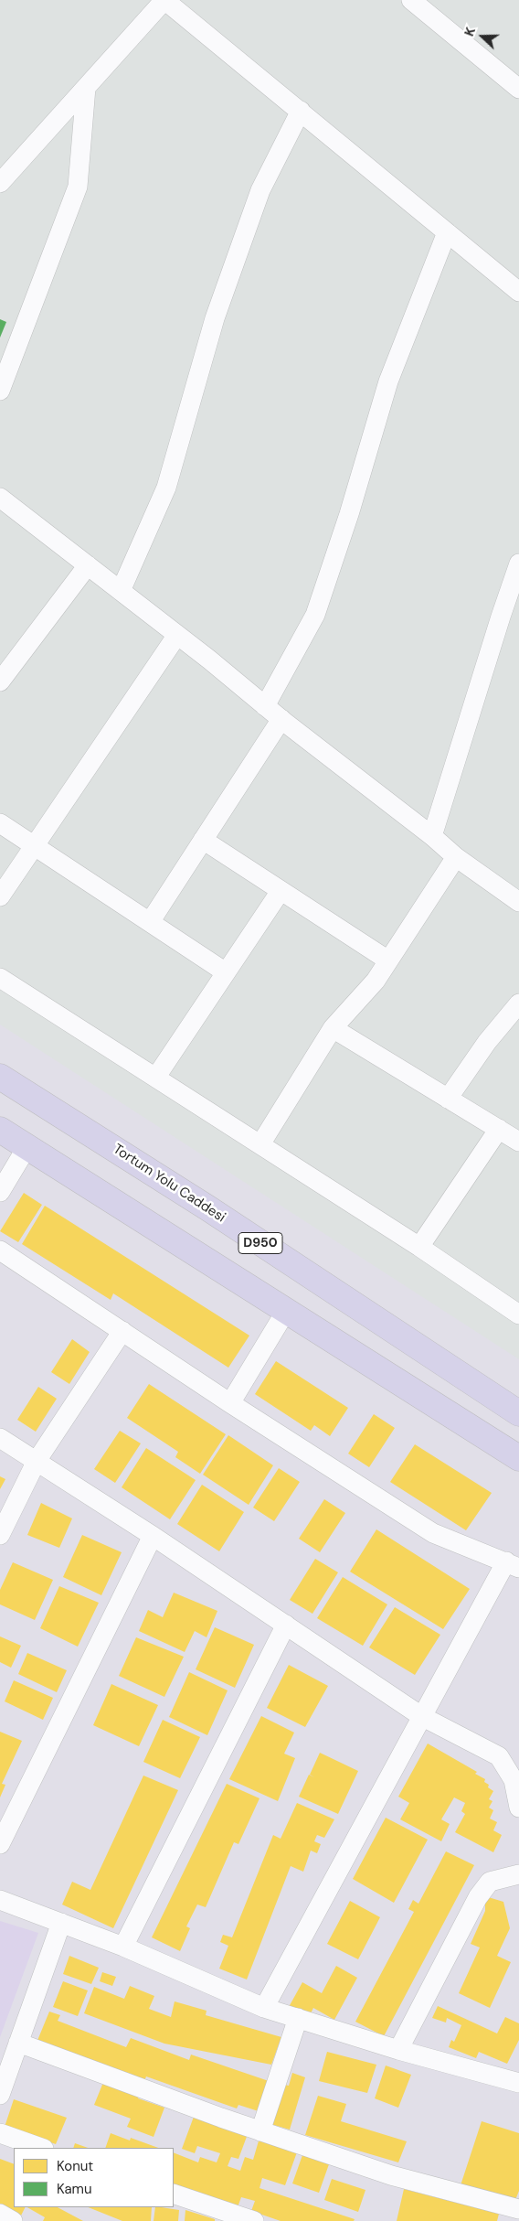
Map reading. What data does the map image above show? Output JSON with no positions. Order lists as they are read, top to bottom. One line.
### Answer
{"streets":{"highway":["Tortum Yolu Caddesi","D950"]},"legend":["Konut","Kamu"],"north":"left"}
